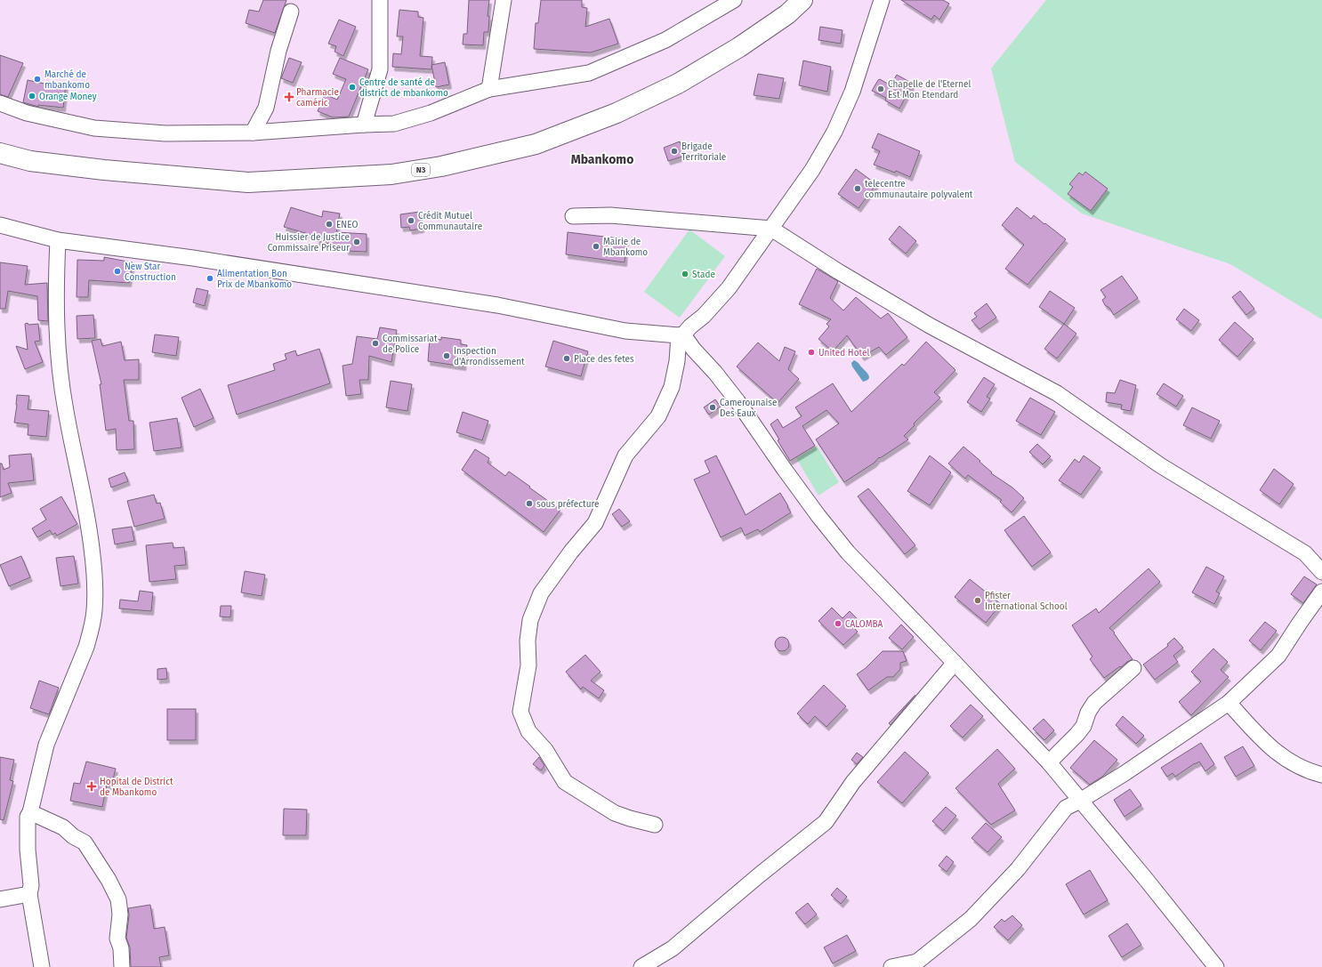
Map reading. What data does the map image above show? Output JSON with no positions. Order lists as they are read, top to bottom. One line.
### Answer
{"streets":{"highway":["N3"]},"districts":["Mbankomo"],"places":{"other":["Marché de mbankomo","Centre de santé de district de mbankomo","Chapelle de l'Eternel Est Mon Etendard","Orange Money","Brigade Territoriale","telecentre communautaire polyvalent","Crédit Mutuel Communautaire","ENEO","Huissier de Justice Commissaire Priseur","Mairie de Mbankomo","New Star Construction","Stade","Alimentation Bon Prix de Mbankomo","Commissariat de Police","United Hotel","Inspection d'Arrondissement","Place des fetes","Camerounaise Des Eaux","sous préfecture","Pfister International School","CALOMBA"],"health":["Pharmacie caméric","Hopital de District de Mbankomo"]}}
